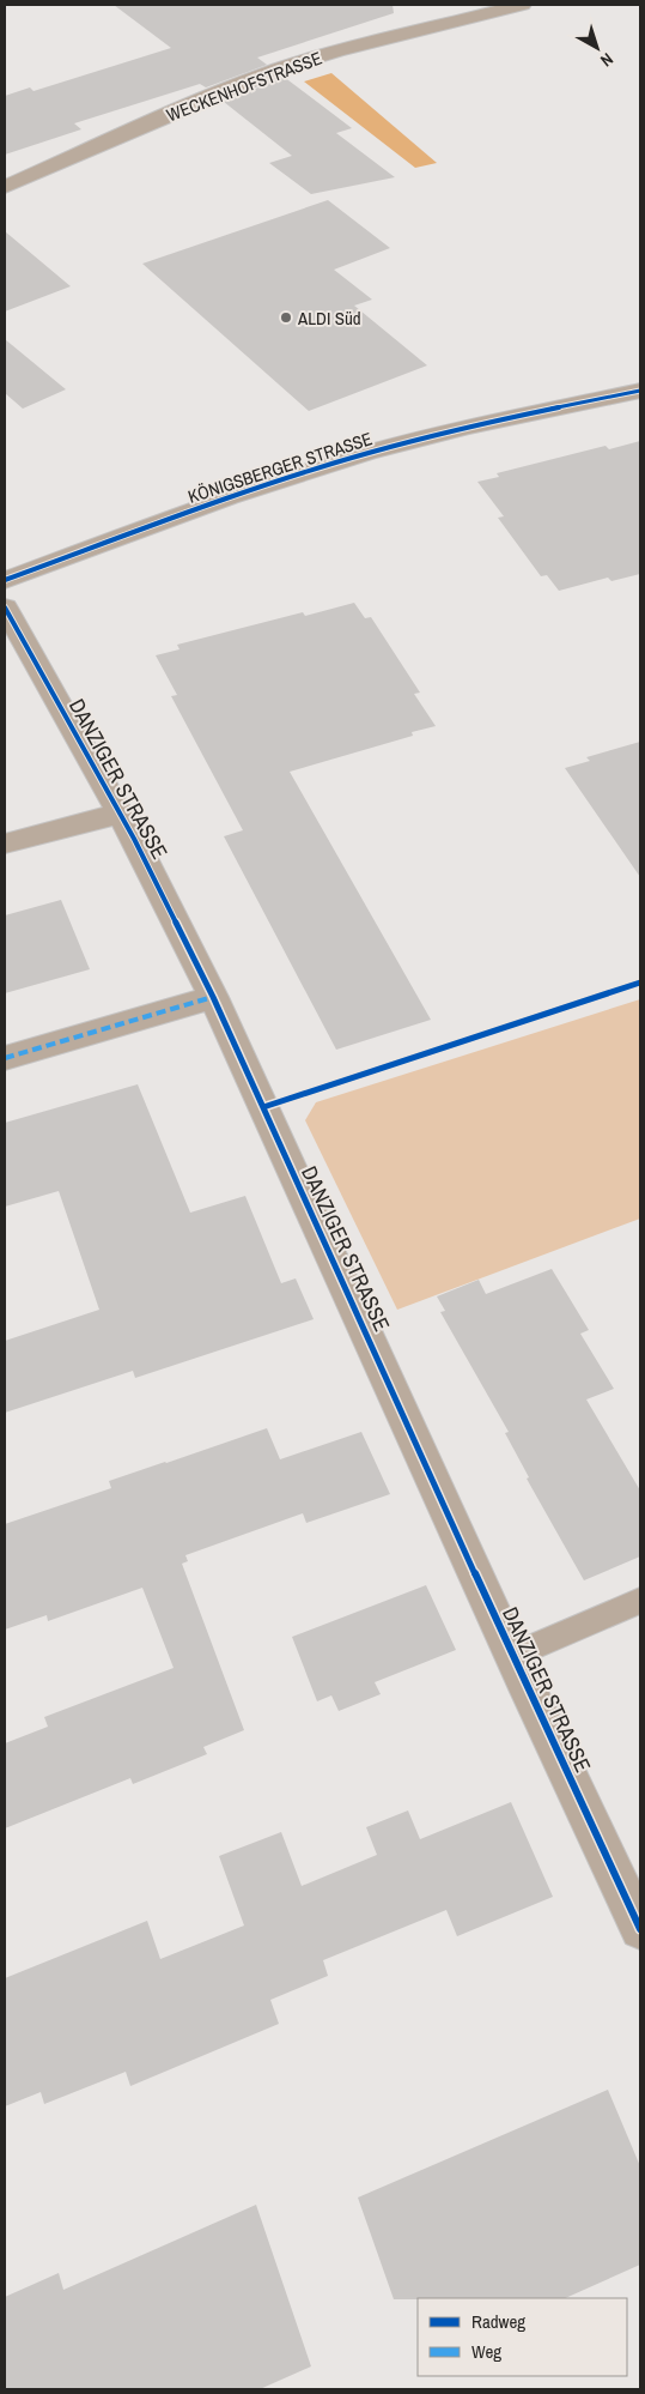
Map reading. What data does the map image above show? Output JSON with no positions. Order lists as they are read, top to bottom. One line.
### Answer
{"streets":{"street":["WECKENHOFSTRASSE","KÖNIGSBERGER STRASSE","DANZIGER STRASSE"]},"places":["ALDI Süd"],"legend":["Radweg","Weg"],"north":"bottom right"}
